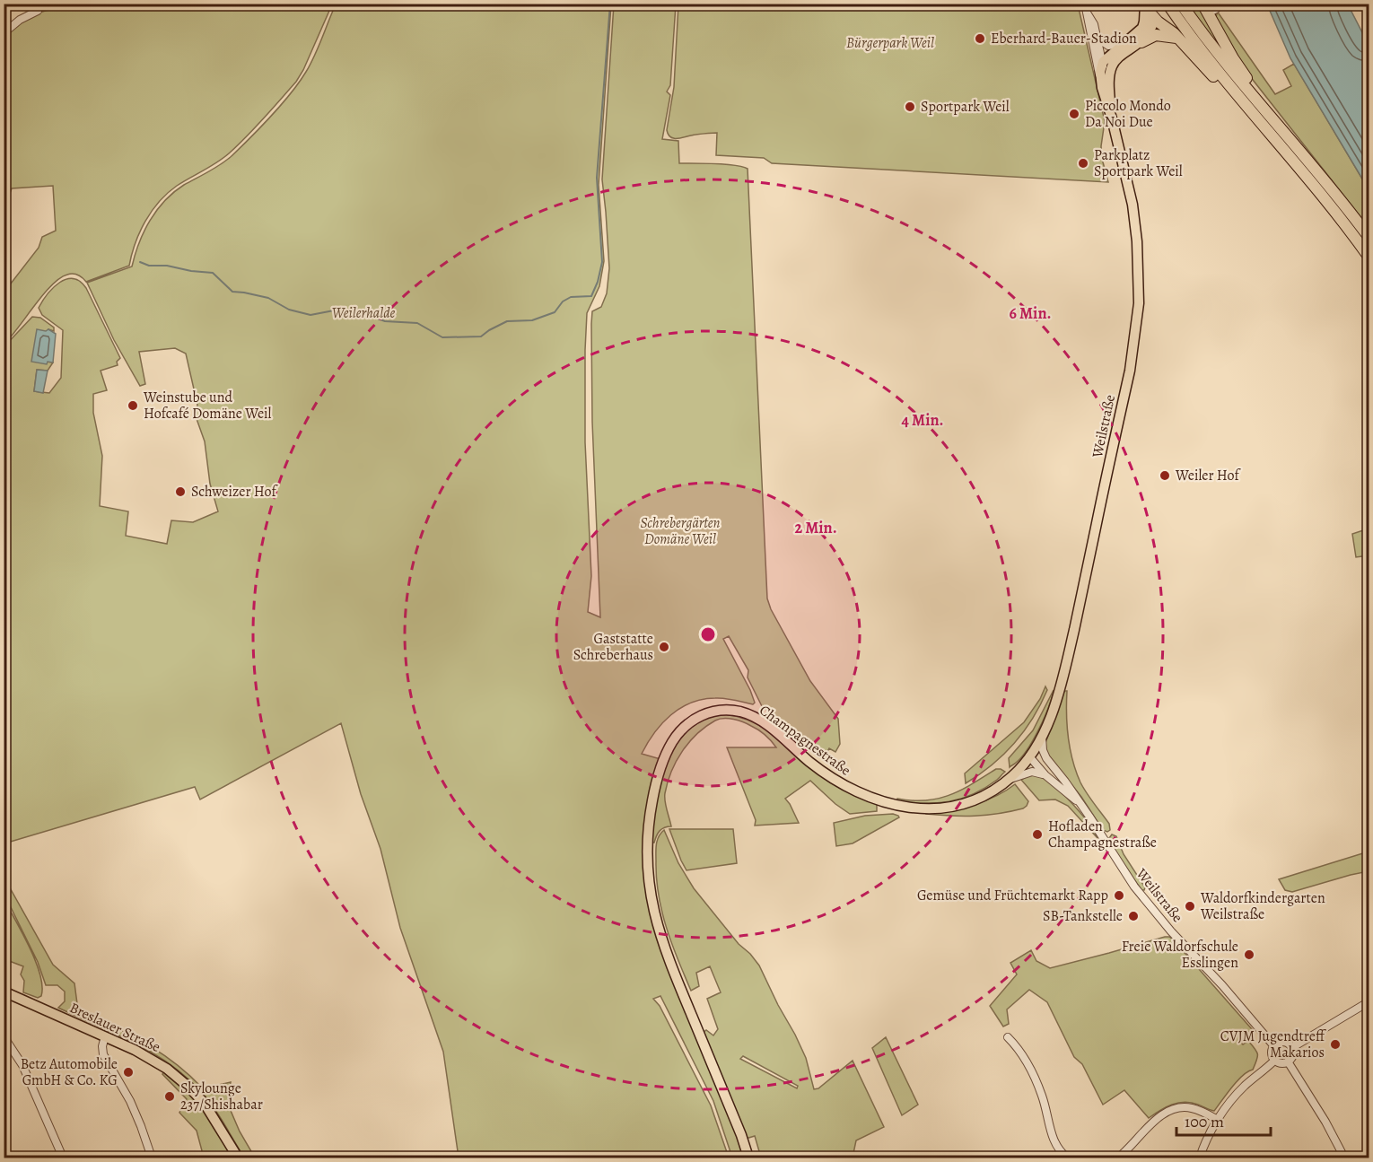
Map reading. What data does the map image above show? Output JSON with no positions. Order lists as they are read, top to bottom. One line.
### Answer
{"streets":{"main road":["Weilstraße","Champagnestraße","Breslauer Straße"]},"crossings":[["Weilstraße","Champagnestraße"]],"parks":["Bürgerpark Weil","Weilerhalde","Schrebergärten Domäne Weil"],"places":["Eberhard-Bauer-Stadion","Sportpark Weil","Piccolo Mondo Da Noi Due","Parkplatz Sportpark Weil","Weinstube und Hofcafé Domäne Weil","Weiler Hof","Schweizer Hof","Gaststatte Schreberhaus","Hofladen Champagnestraße","Gemüse und Früchtemarkt Rapp","Waldorfkindergarten Weilstraße","SB-Tankstelle","Freie Waldorfschule Esslingen","CVJM Jugendtreff Makarios","Betz Automobile GmbH & Co. KG","Skylounge 237/Shishabar"],"scale_bar":"100 m","rings":["6 Min.","4 Min.","2 Min."]}
